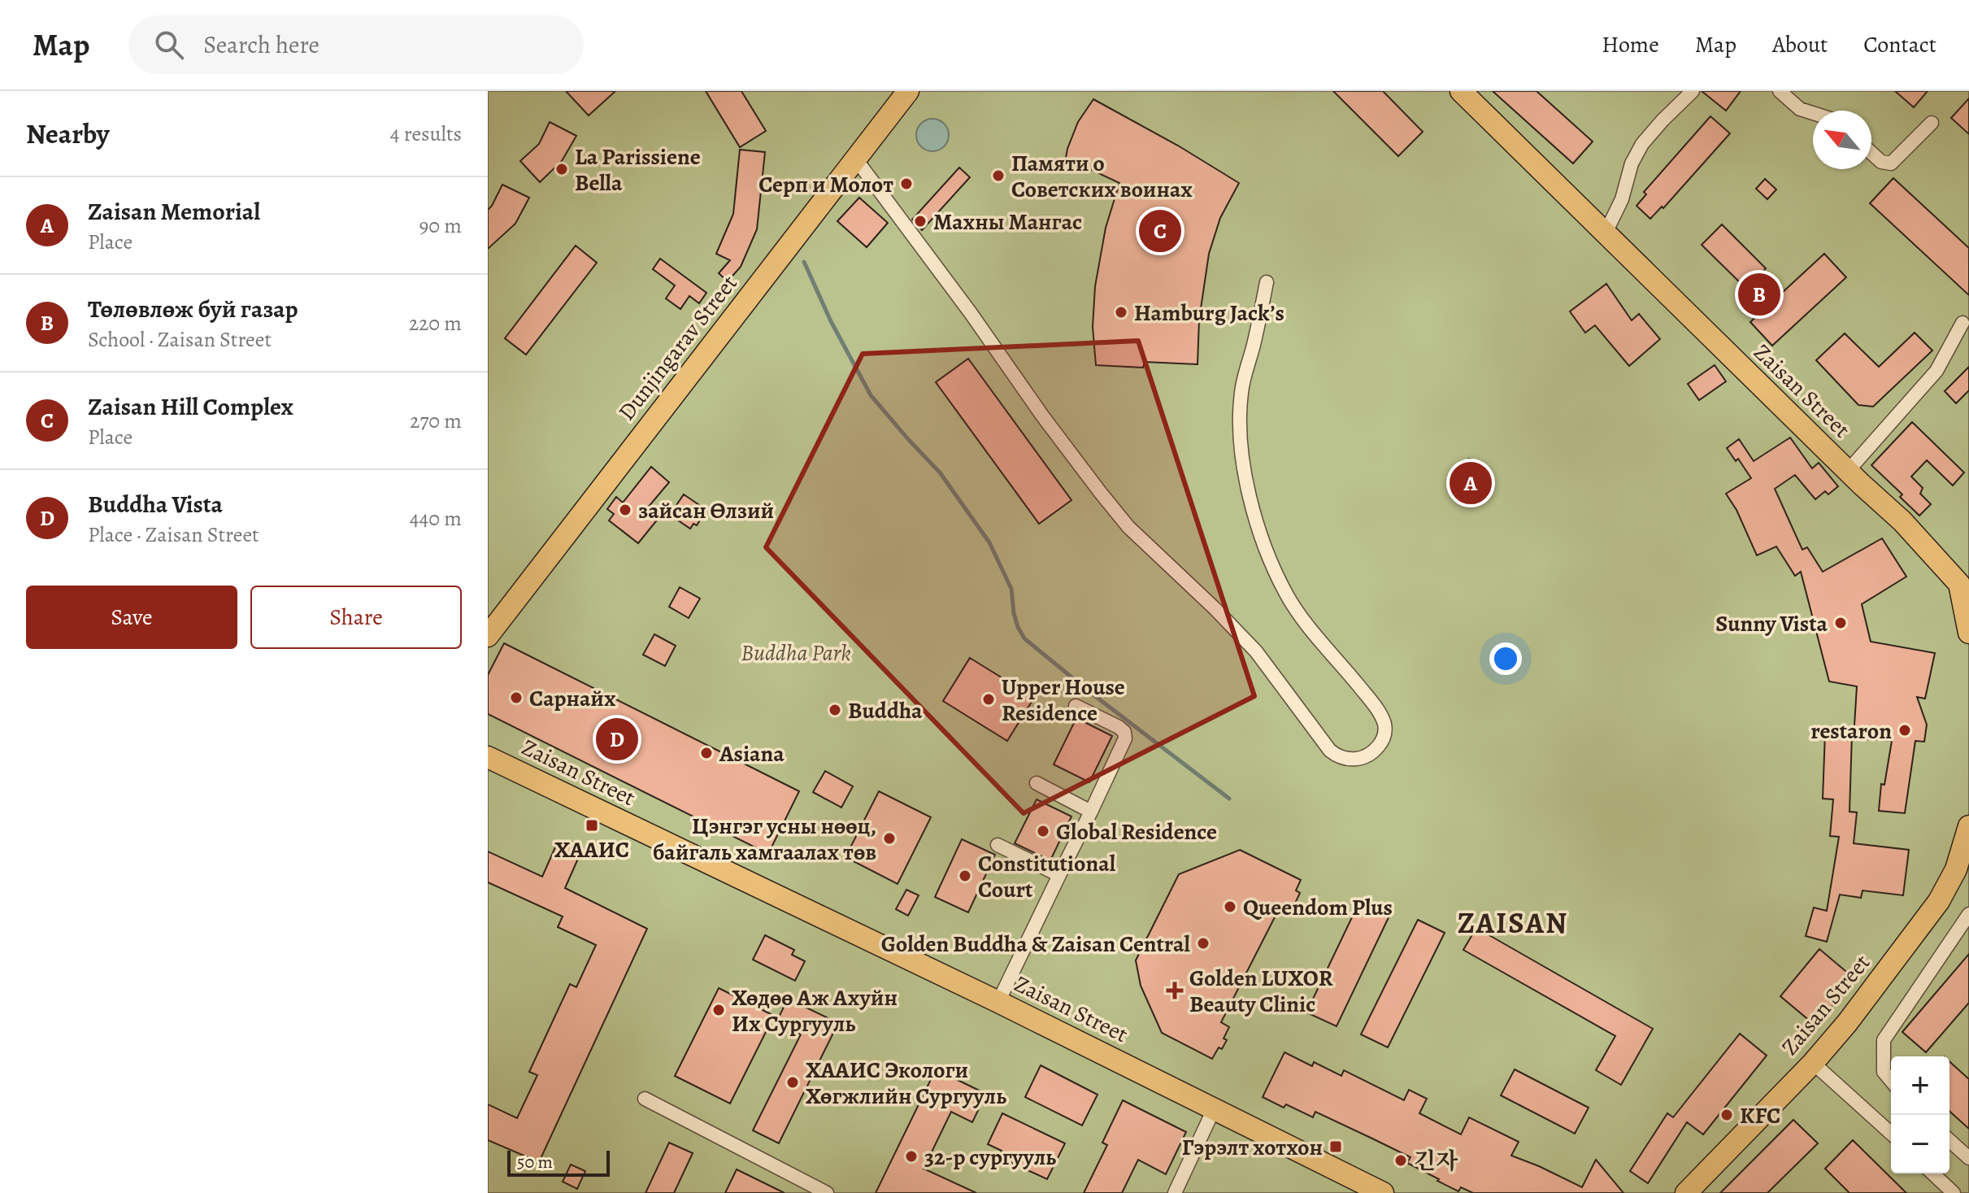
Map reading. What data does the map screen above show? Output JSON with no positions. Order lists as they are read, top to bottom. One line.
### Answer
{"streets":{"main road":["Dunjingarav Street","Zaisan Street"]},"districts":["ZAISAN"],"parks":["Buddha Park"],"places":{"other":["La Parissiene Bella","Памяти о Советских воинах","Серп и Молот","Махны Мангас","Hamburg Jack’s","зайсан Өлзий","Sunny Vista","Сарнайх","Upper House Residence","Buddha","restaron","Asiana","Global Residence","Цэнгэг усны нөөц, байгаль хамгаалах төв","Constitutional Court","Queendom Plus","Golden Buddha & Zaisan Central","Хөдөө Аж Ахуйн Их Сургууль","ХААИС Экологи Хөгжлийн Сургууль","KFC","32-р сургууль","긴자"],"transit":["ХААИС","Гэрэлт хотхон"],"health":["Golden LUXOR Beauty Clinic"]},"scale_bar":"50 m","north":"top left","page":{"header":"Map","search":"Search here","nav":["Home","Map","About","Contact"],"heading":["Nearby","4 results"],"list":[{"mark":"A","name":"Zaisan Memorial","note":"Place","value":"90 m"},{"mark":"B","name":"Төлөвлөж буй газар","note":"School · Zaisan Street","value":"220 m"},{"mark":"C","name":"Zaisan Hill Complex","note":"Place","value":"270 m"},{"mark":"D","name":"Buddha Vista","note":"Place · Zaisan Street","value":"440 m"}],"pins":["C","B","A","D"],"buttons":["Save","Share"],"map_buttons":["+","−"],"scale":"50 m"}}
